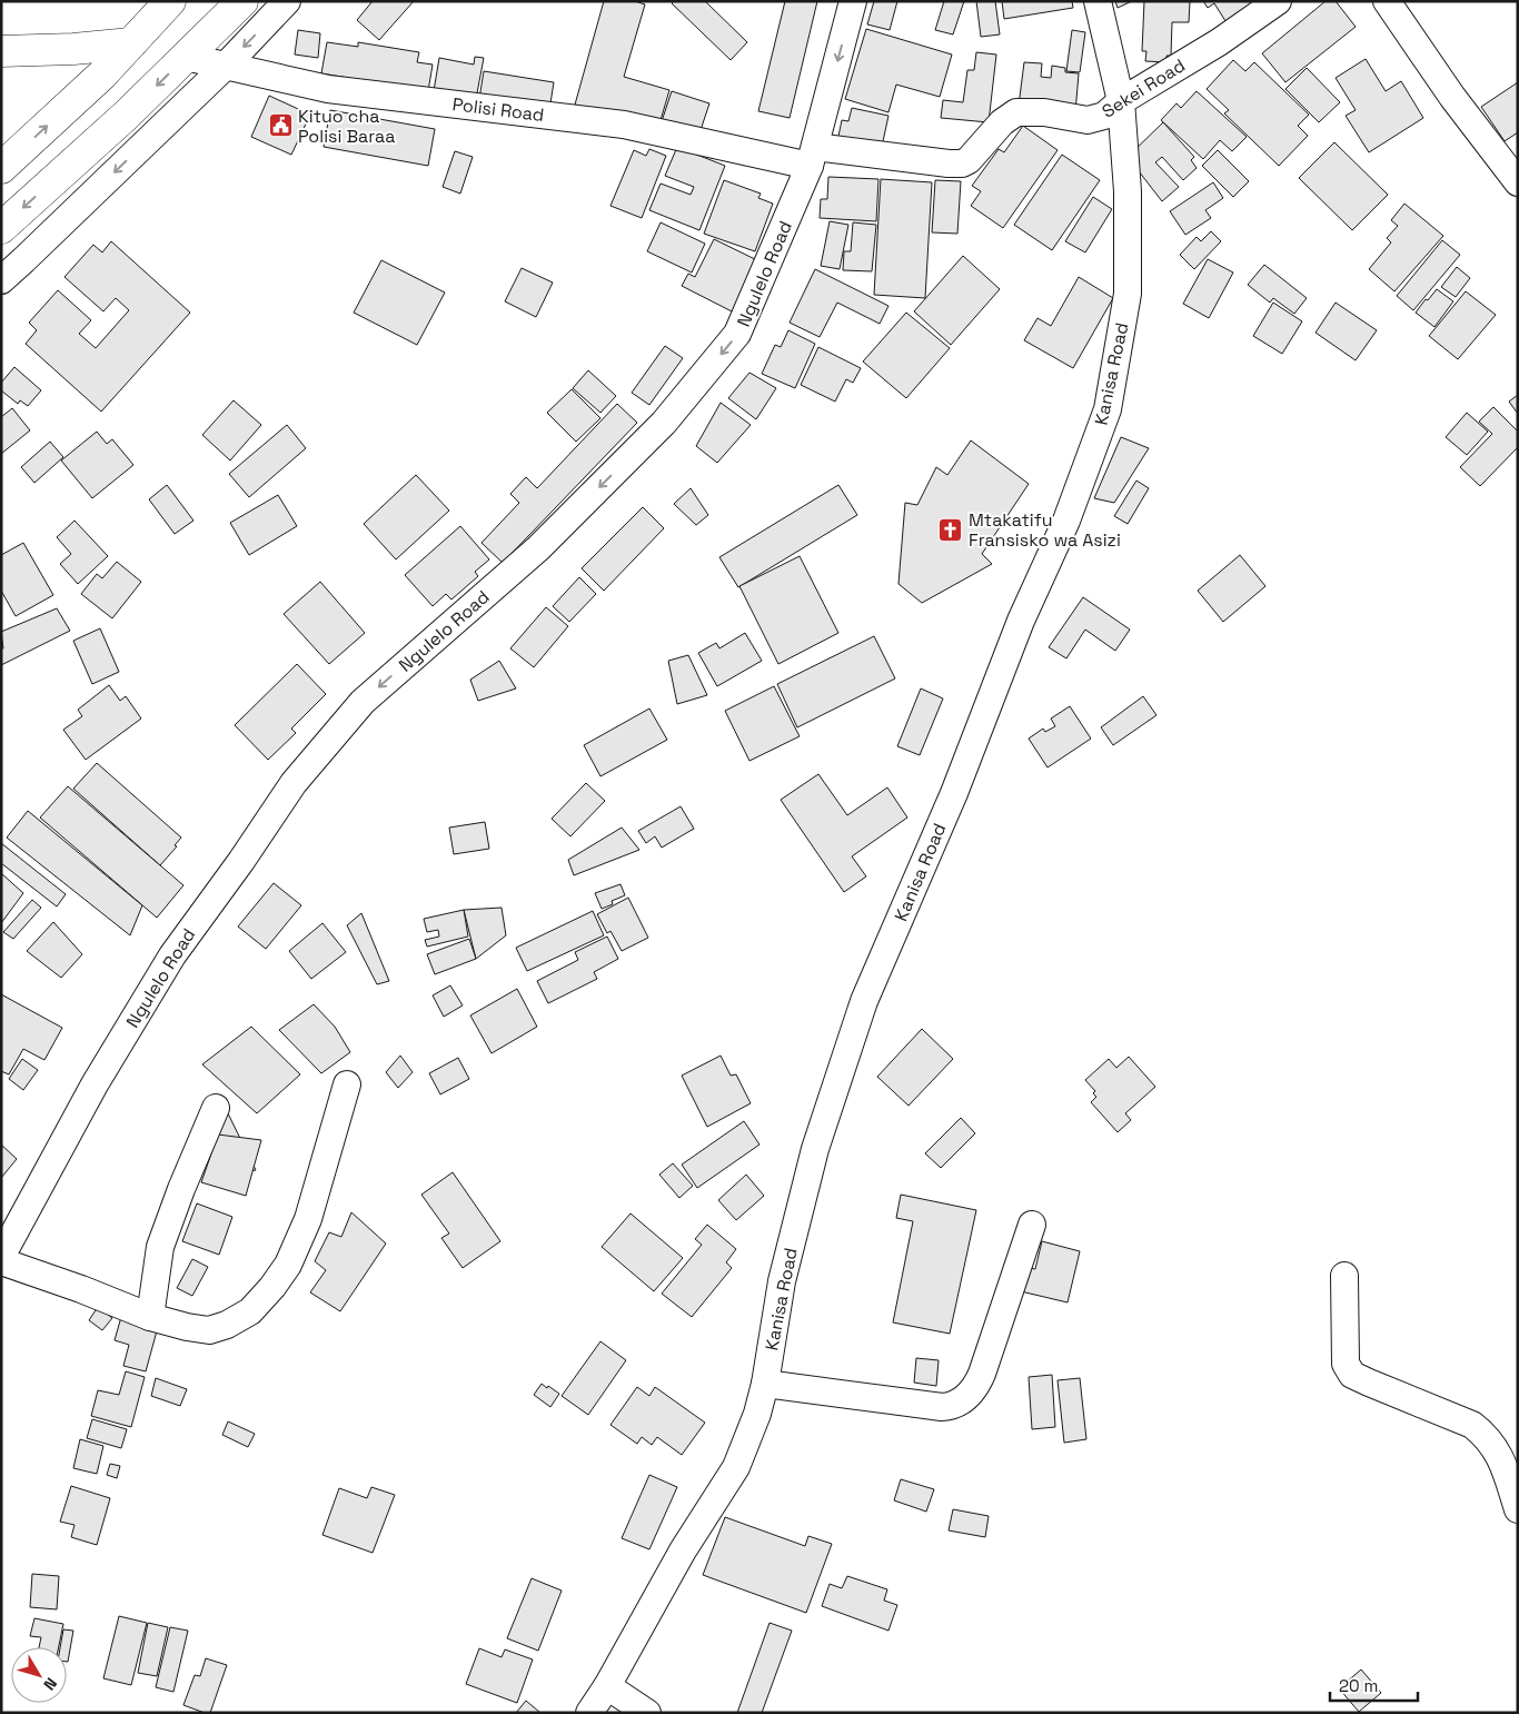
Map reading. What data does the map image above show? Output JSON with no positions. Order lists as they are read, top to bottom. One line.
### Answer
{"streets":{"street":["Sekei Road","Polisi Road","Ngulelo Road","Kanisa Road"]},"crossings":[["Sekei Road","Polisi Road"],["Sekei Road","Ngulelo Road"],["Sekei Road","Kanisa Road"],["Polisi Road","Ngulelo Road"]],"one_way":["Ngulelo Road"],"places":{"public building":["Kituo cha Polisi Baraa"],"church":["Mtakatifu Fransisko wa Asizi"]},"scale_bar":"20 m","north":"bottom right"}
